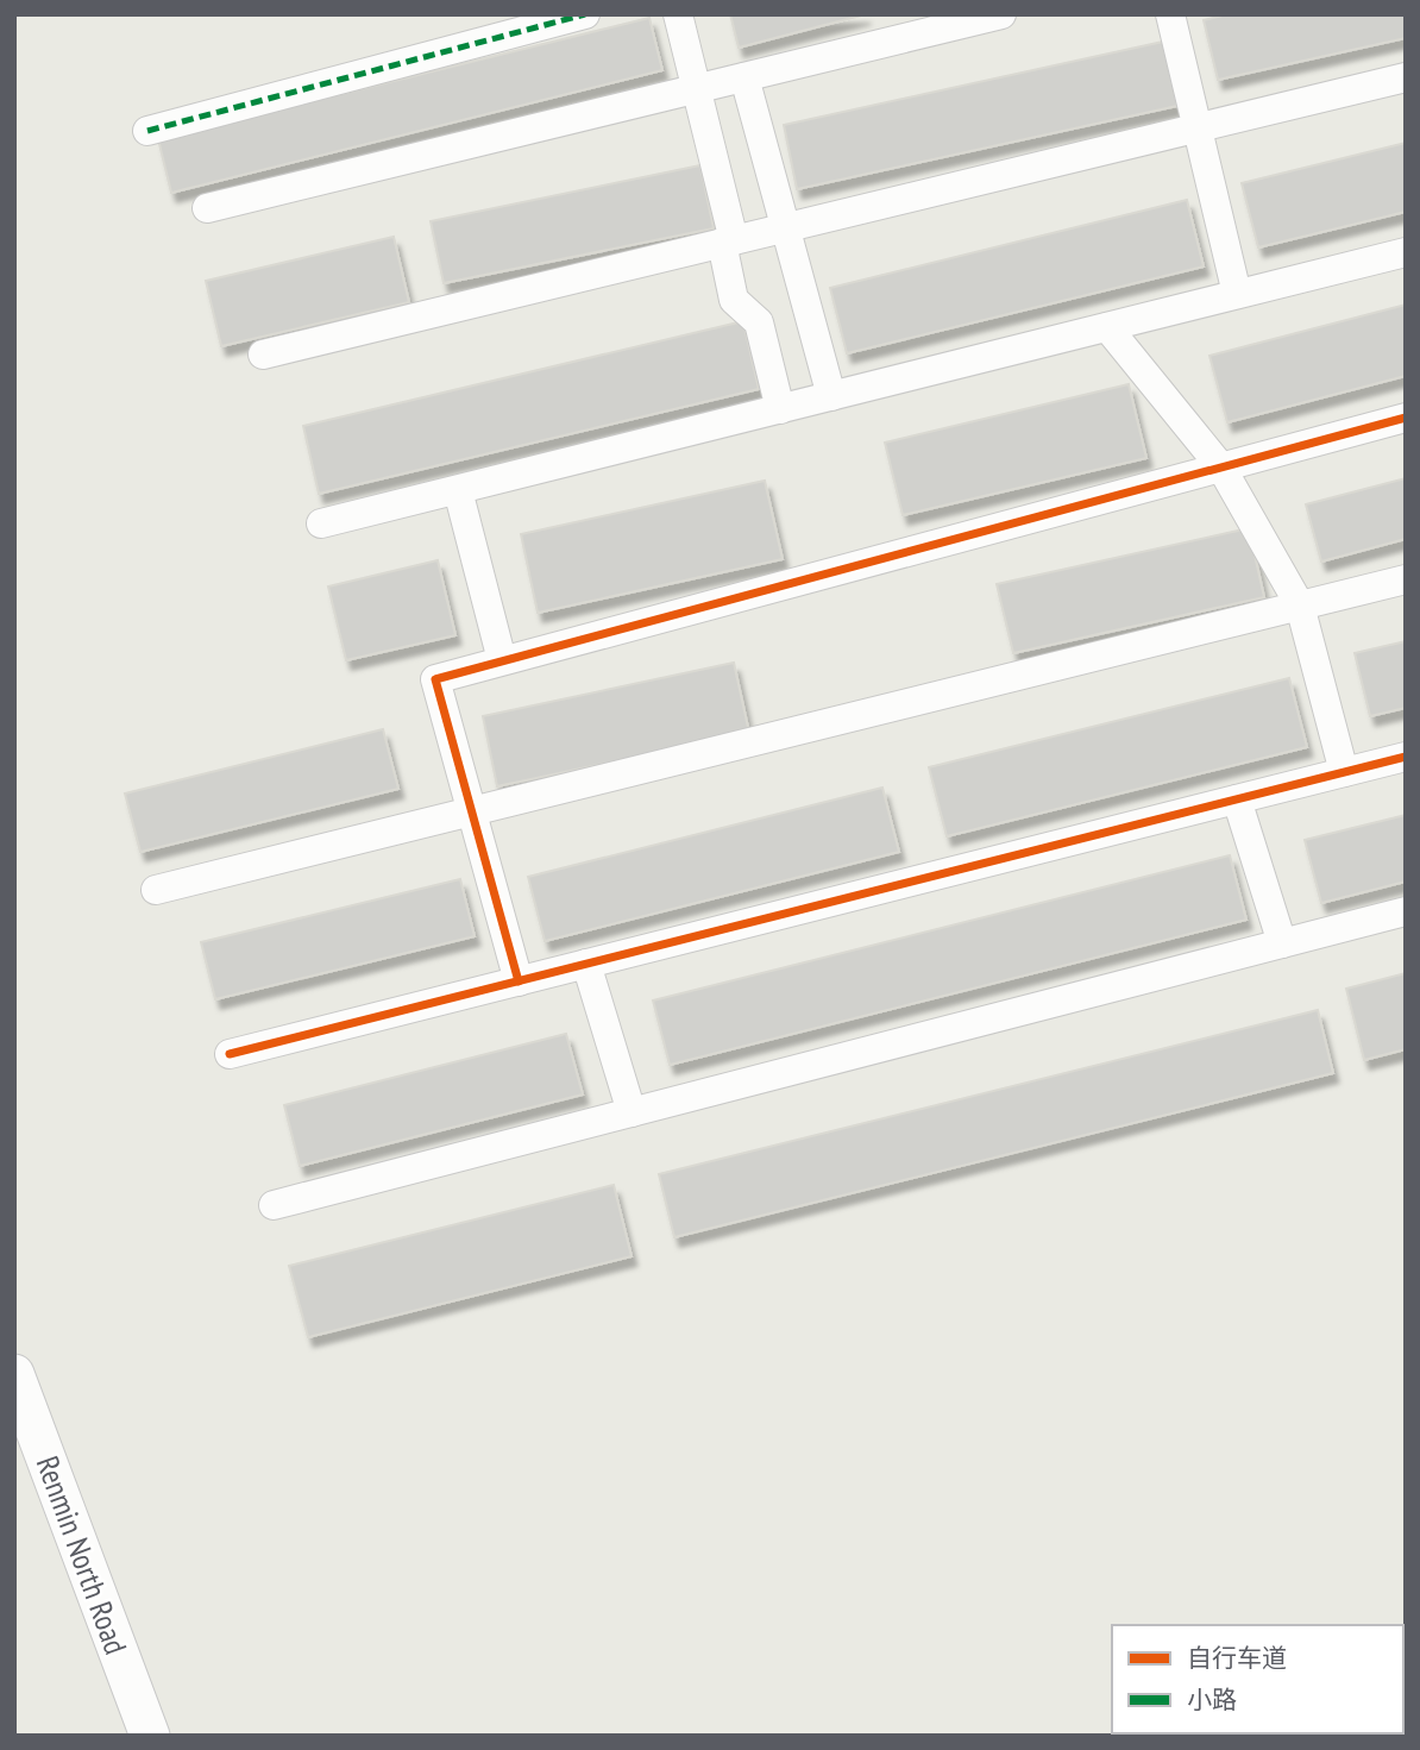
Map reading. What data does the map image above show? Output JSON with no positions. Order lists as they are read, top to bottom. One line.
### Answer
{"streets":{"main road":["Renmin North Road"]},"legend":["自行车道","小路"]}
